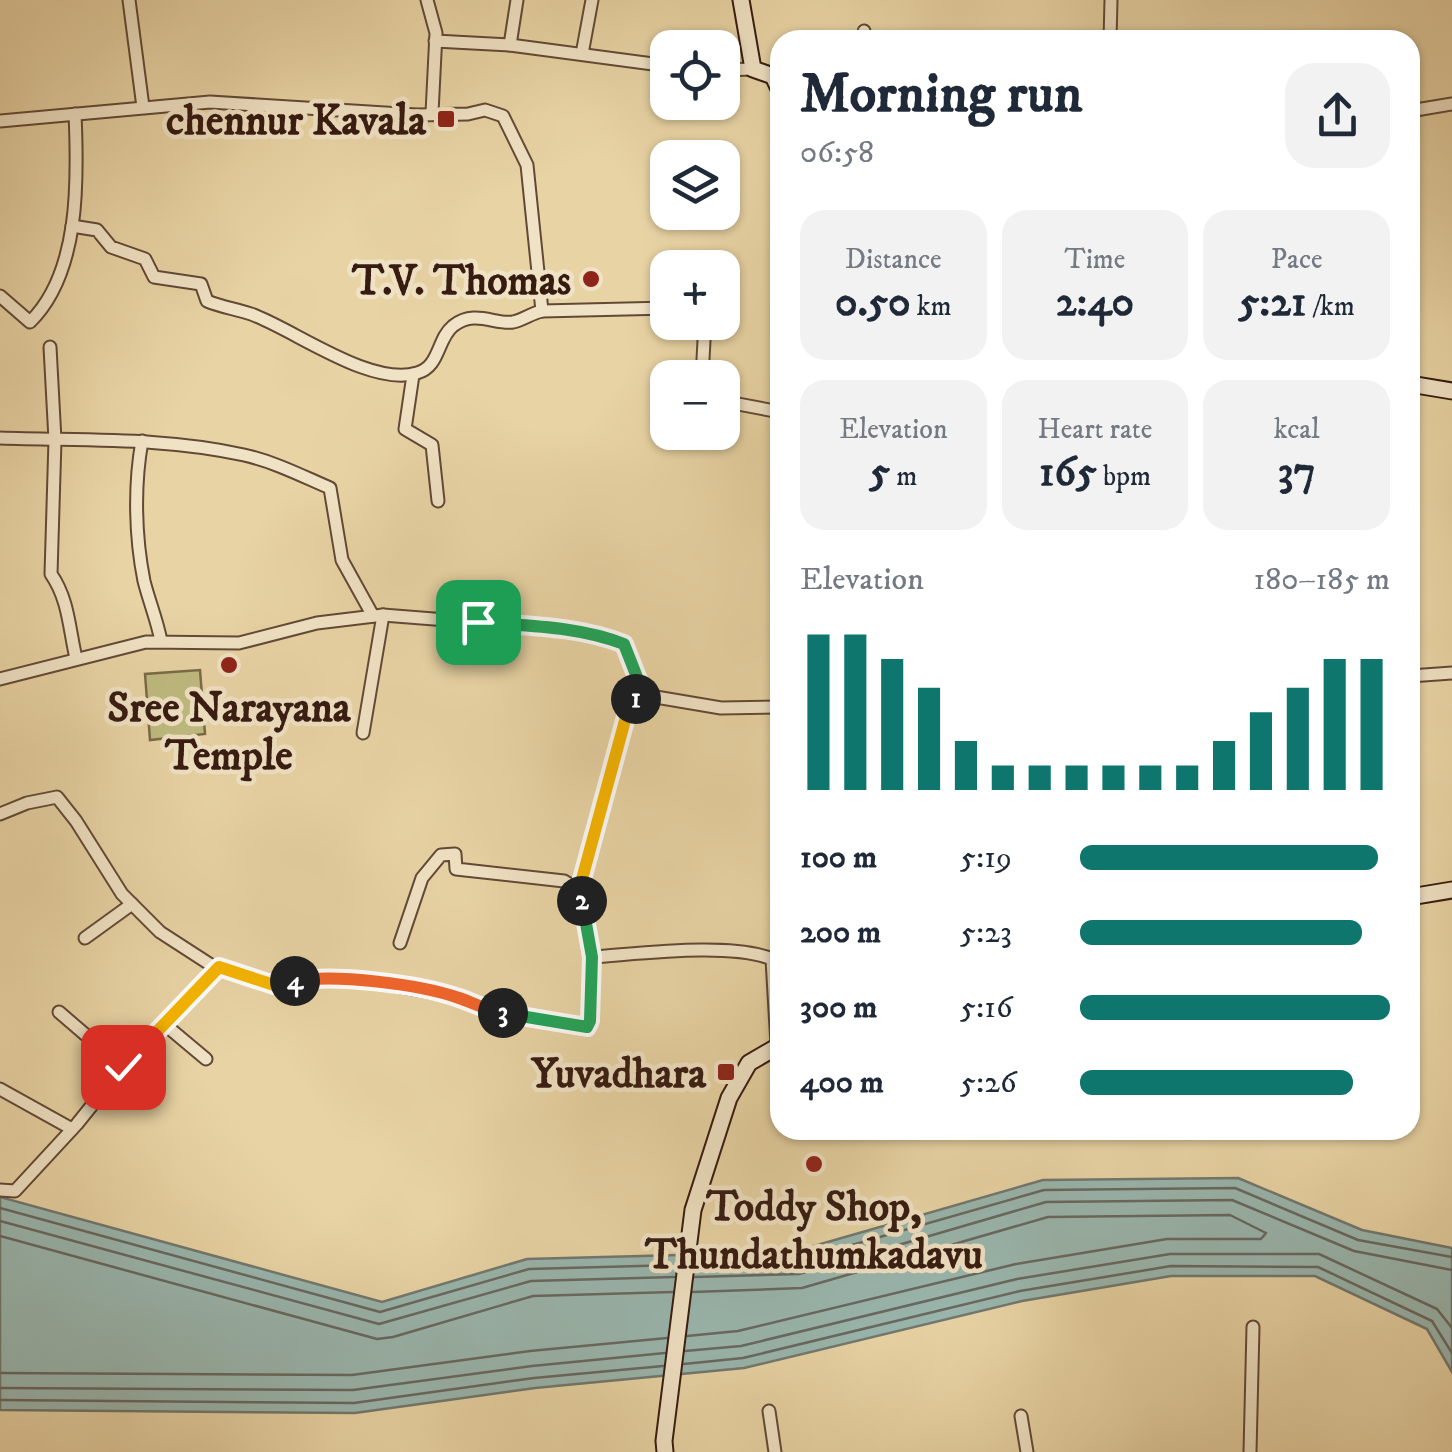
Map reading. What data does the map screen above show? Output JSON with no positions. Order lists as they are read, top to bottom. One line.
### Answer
{"places":{"transit":["chennur Kavala","Yuvadhara"],"other":["T.V. Thomas","Sree Narayana Temple","Toddy Shop, Thundathumkadavu"]},"page":{"map_buttons":["+","−"],"heading":["Morning run","06:58"],"stats":[["Distance","0.50 km"],["Time","2:40"],["Pace","5:21 /km"],["Elevation","5 m"],["Heart rate","165 bpm"],["kcal","37"]],"chart":["Elevation","180–185 m"],"pins":["1","2","4","3"],"list":[{"name":"100 m","note":"5:19"},{"name":"200 m","note":"5:23"},{"name":"300 m","note":"5:16"},{"name":"400 m","note":"5:26"}]}}
